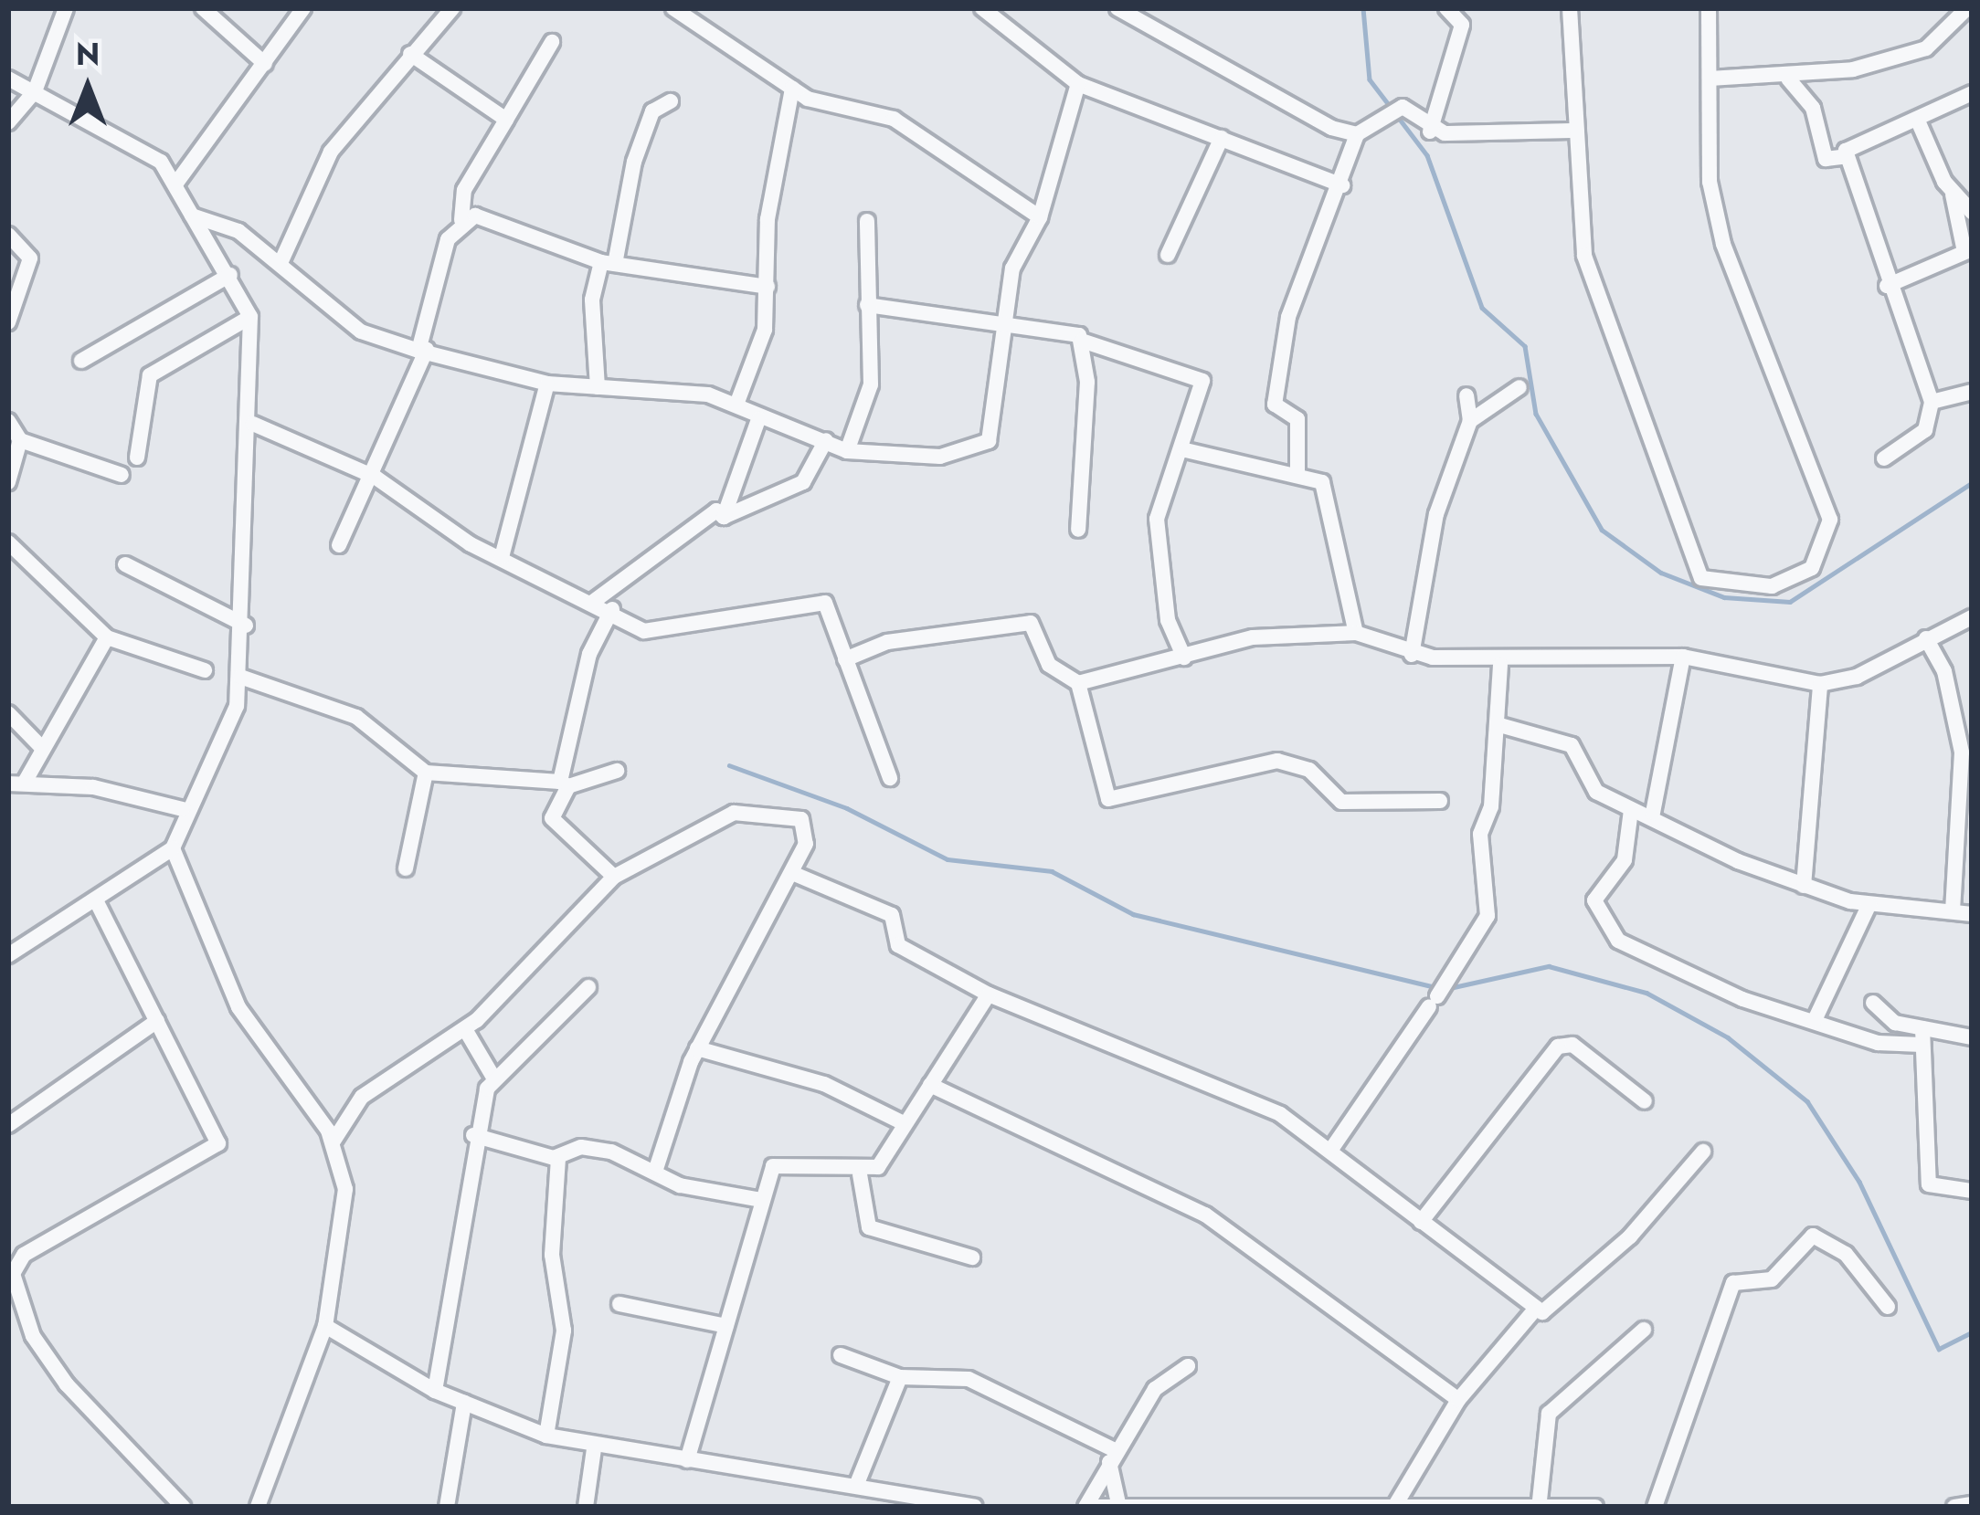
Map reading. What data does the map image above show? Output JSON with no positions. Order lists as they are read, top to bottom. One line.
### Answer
{"north":"top"}
